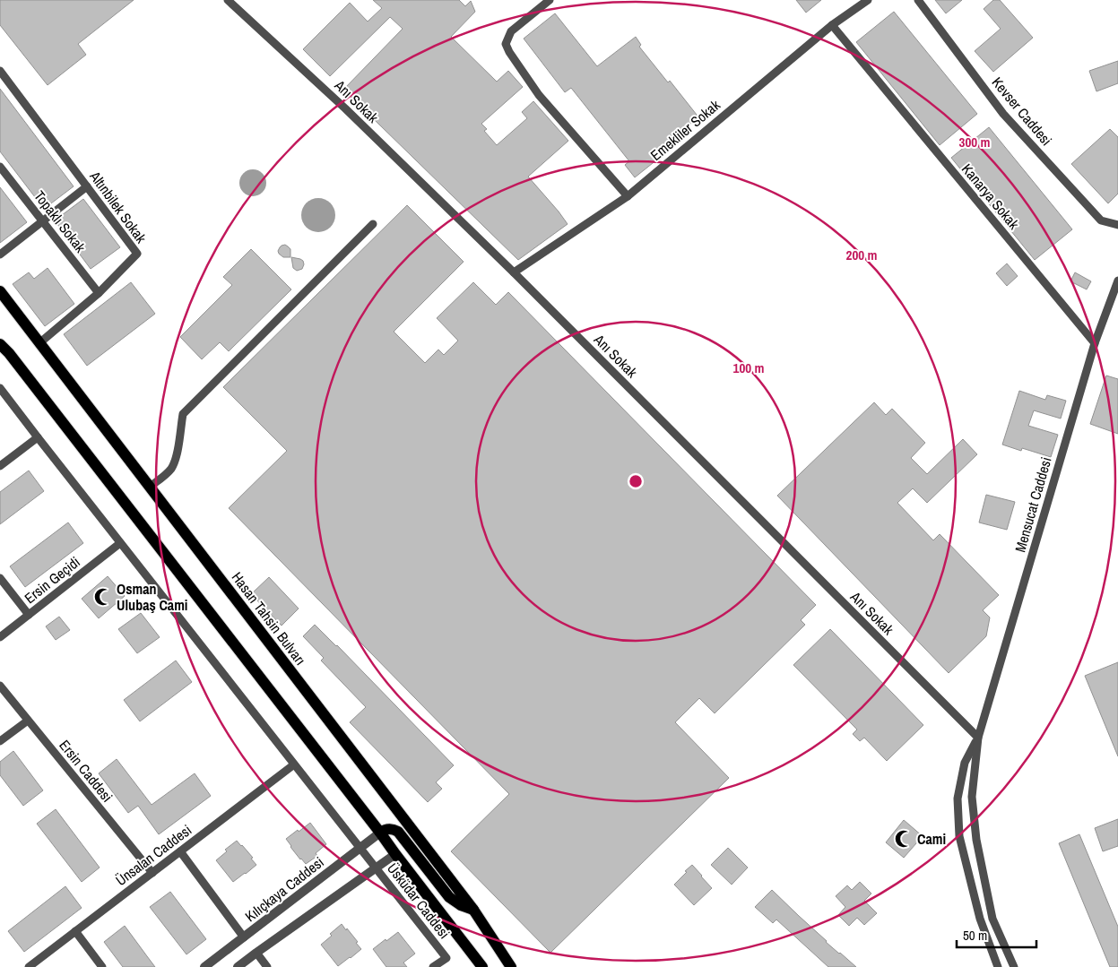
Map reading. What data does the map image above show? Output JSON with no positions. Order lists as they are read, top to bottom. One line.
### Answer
{"streets":{"main road":["Hasan Tahsin Bulvarı"],"street":["Anı Sokak","Kevser Caddesi","Emekliler Sokak","Kanarya Sokak","Altınbilek Sokak","Topaklı Sokak","Mensucat Caddesi","Ersin Geçidi","Ersin Caddesi","Ünsalan Caddesi","Kılıçkaya Caddesi","Üsküdar Caddesi"]},"crossings":[["Anı Sokak","Emekliler Sokak"],["Anı Sokak","Mensucat Caddesi"],["Emekliler Sokak","Kanarya Sokak"],["Kanarya Sokak","Mensucat Caddesi"],["Altınbilek Sokak","Topaklı Sokak"],["Altınbilek Sokak","Hasan Tahsin Bulvarı"],["Ersin Geçidi","Üsküdar Caddesi"],["Ersin Caddesi","Ünsalan Caddesi"],["Ünsalan Caddesi","Üsküdar Caddesi"],["Kılıçkaya Caddesi","Üsküdar Caddesi"]],"places":{"mosque":["Osman Ulubaş Cami","Cami"]},"scale_bar":"50 m","rings":["300 m","200 m","100 m"]}
